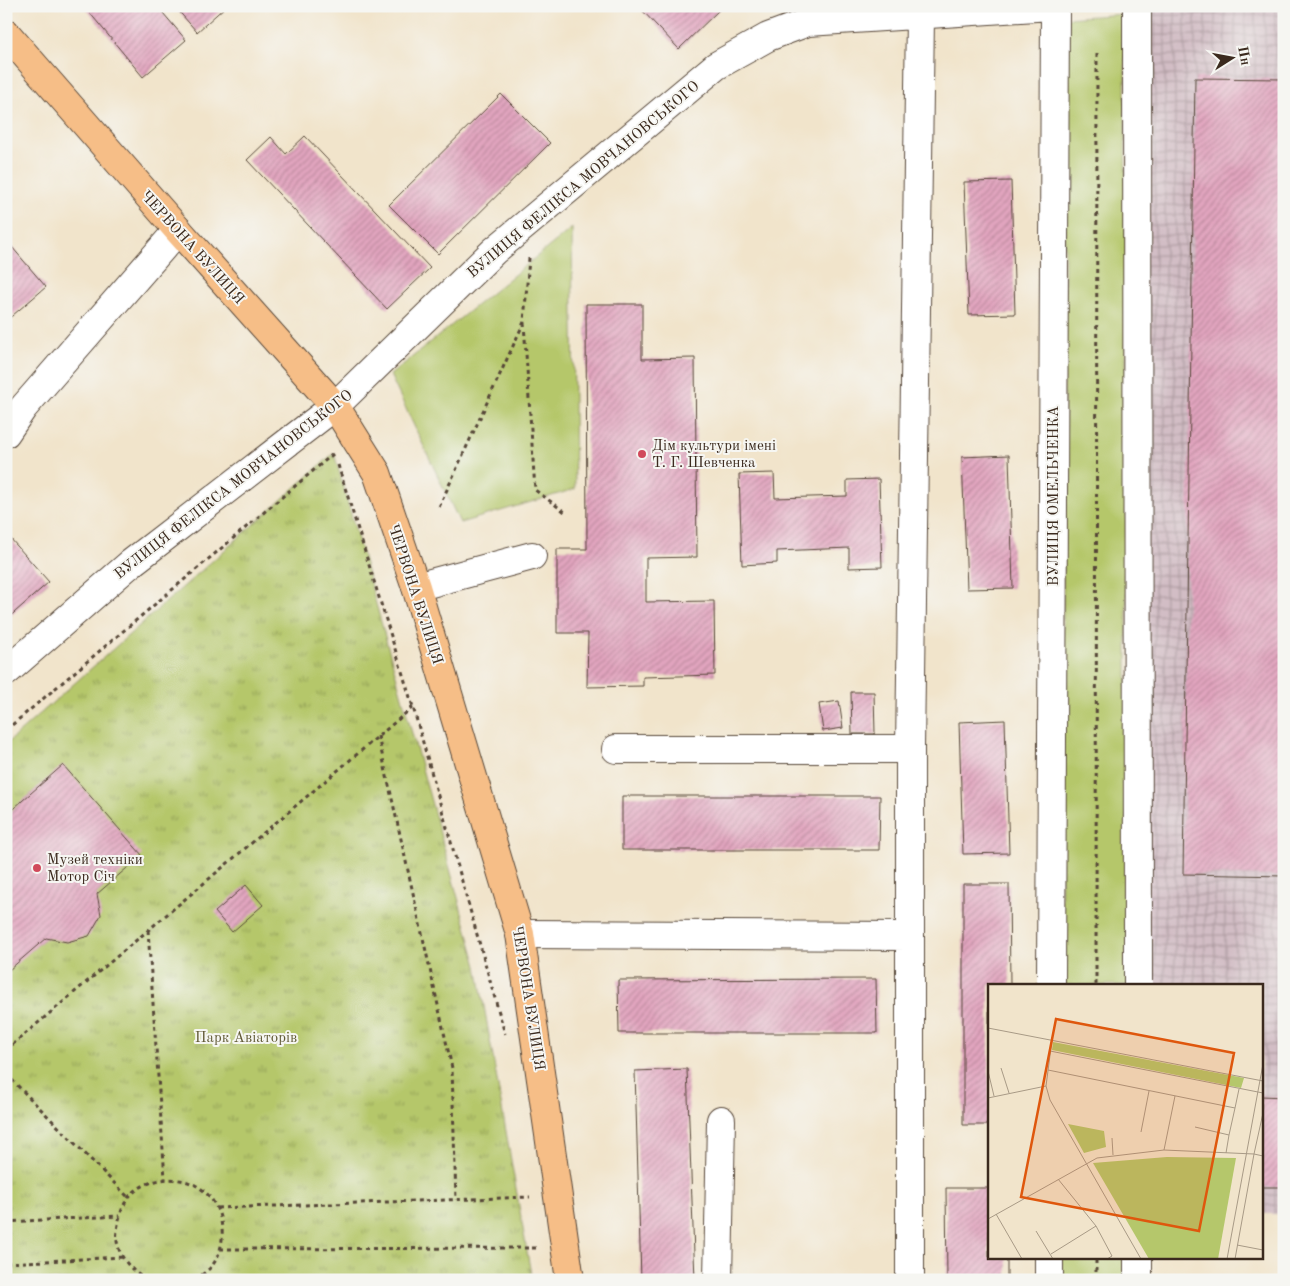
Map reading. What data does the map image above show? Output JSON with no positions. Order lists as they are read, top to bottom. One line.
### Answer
{"streets":{"main road":["ЧЕРВОНА ВУЛИЦЯ"],"street":["ВУЛИЦЯ ФЕЛІКСА МОВЧАНОВСЬКОГО","ВУЛИЦЯ ОМЕЛЬЧЕНКА"]},"crossings":[["ВУЛИЦЯ ФЕЛІКСА МОВЧАНОВСЬКОГО","ЧЕРВОНА ВУЛИЦЯ"],["ВУЛИЦЯ ФЕЛІКСА МОВЧАНОВСЬКОГО","ВУЛИЦЯ ОМЕЛЬЧЕНКА"]],"parks":["Парк Авіаторів"],"places":["Дім культури імені Т. Г. Шевченка","Музей техніки Мотор Січ"],"north":"right"}
